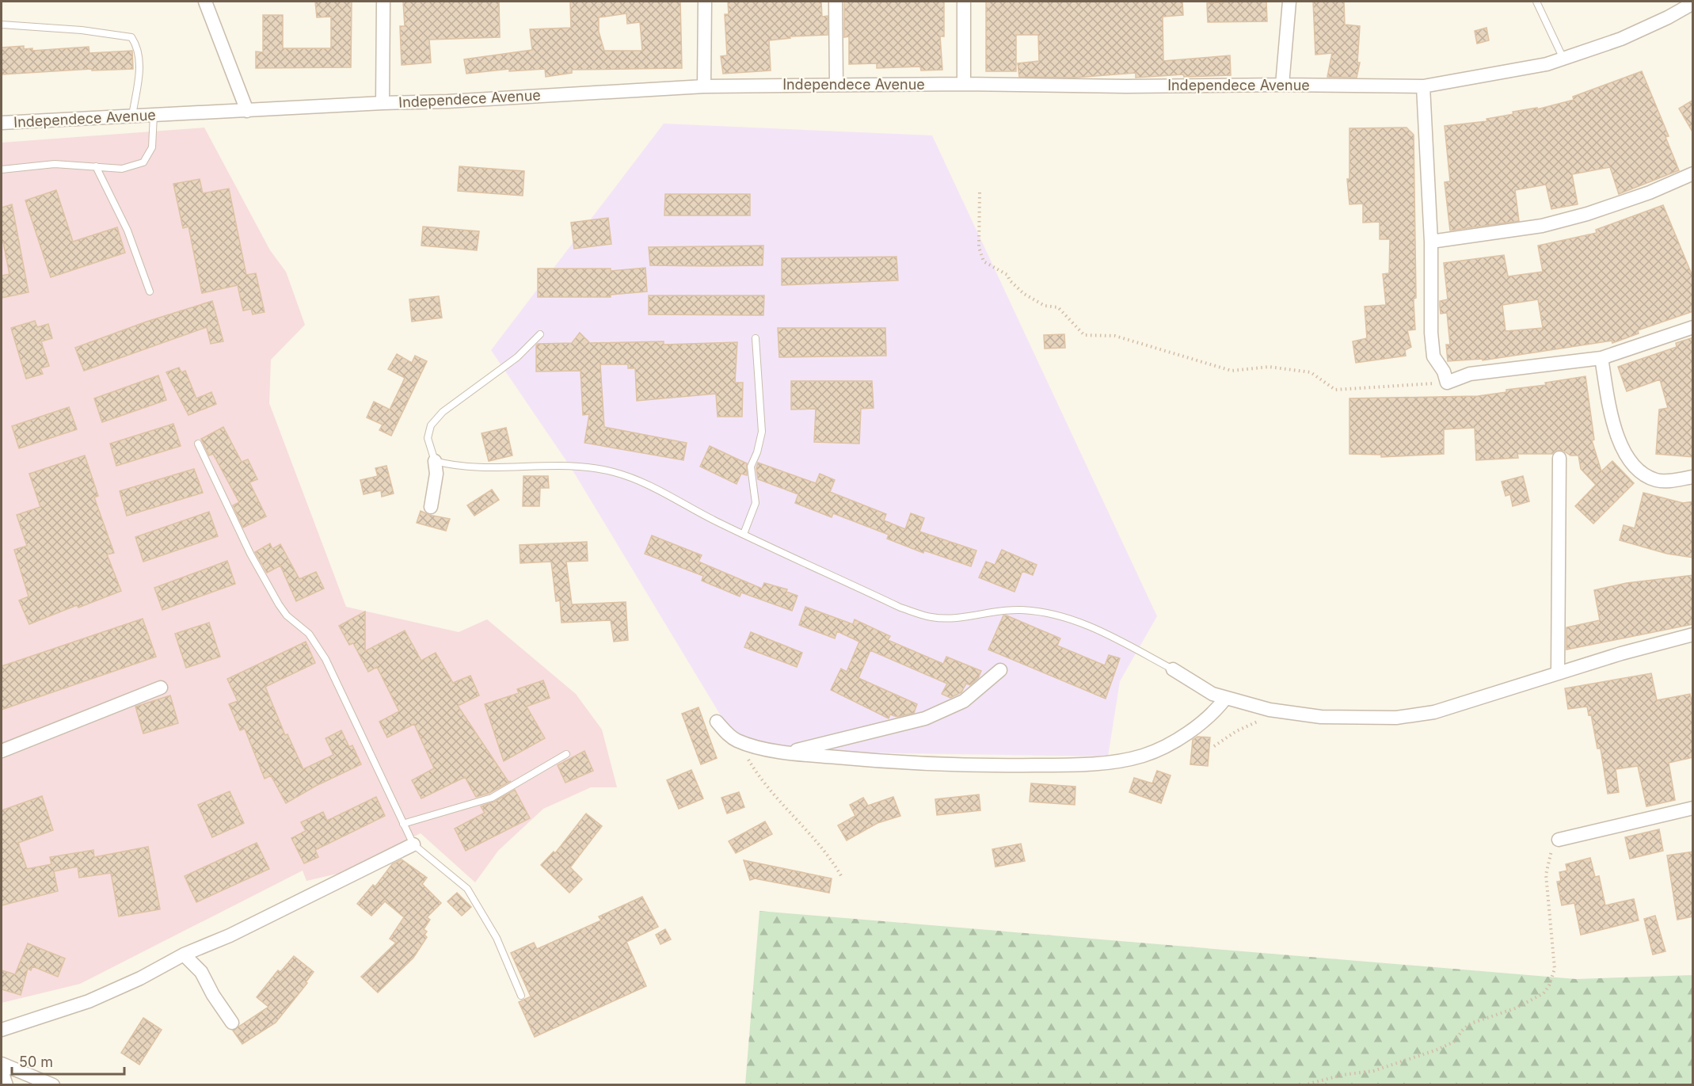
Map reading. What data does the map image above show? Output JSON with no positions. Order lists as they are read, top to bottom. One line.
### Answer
{"streets":{"street":["Independece Avenue"]},"scale_bar":"50 m"}
